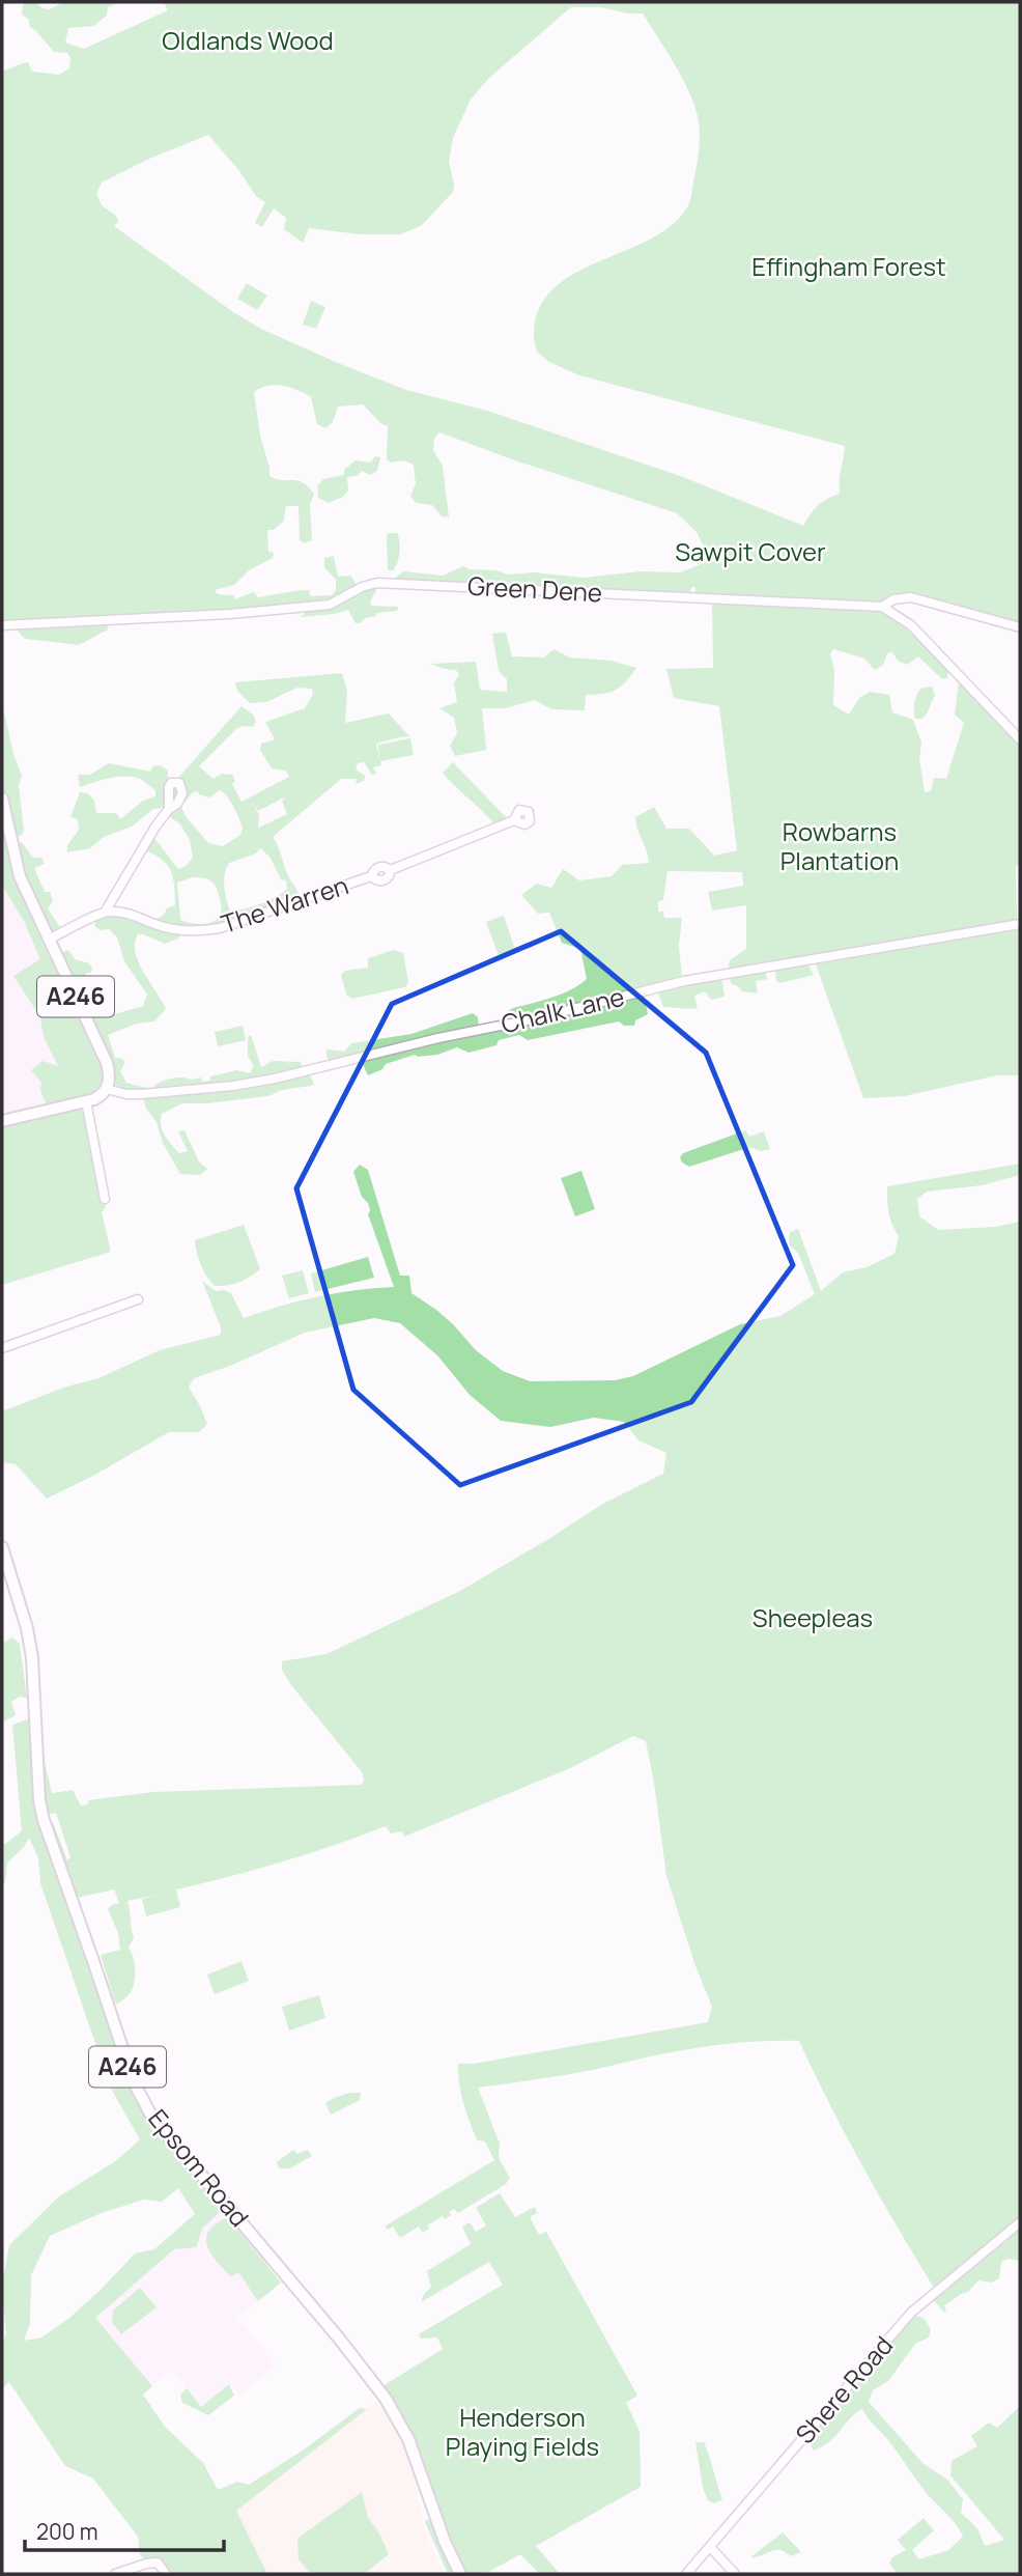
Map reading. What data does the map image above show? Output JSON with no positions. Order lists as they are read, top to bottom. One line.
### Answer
{"streets":{"main road":["A246","Epsom Road"],"street":["Green Dene","The Warren","Chalk Lane","Shere Road"]},"crossings":[["A246","Chalk Lane"]],"parks":["Oldlands Wood","Effingham Forest","Sawpit Cover","Rowbarns Plantation","Sheepleas","Henderson Playing Fields"],"scale_bar":"200 m"}
